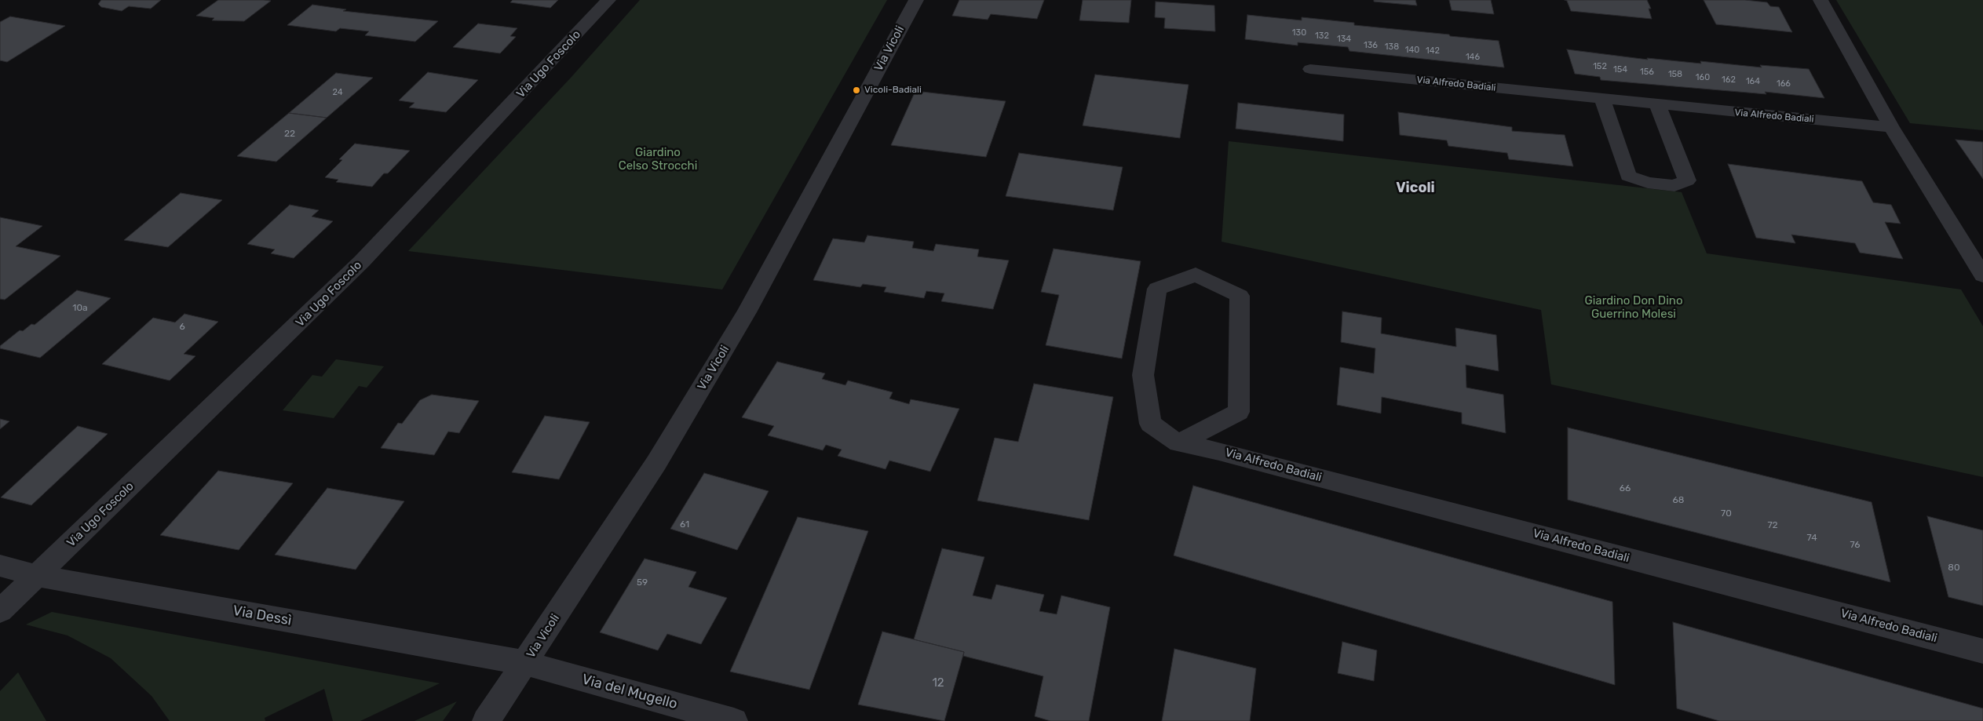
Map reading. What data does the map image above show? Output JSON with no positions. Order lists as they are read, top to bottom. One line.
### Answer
{"streets":{"street":["Via Vicoli","Via Ugo Foscolo","Via Alfredo Badiali","Via Dessì","Via del Mugello"]},"crossings":[["Via Vicoli","Via Dessì"],["Via Vicoli","Via del Mugello"],["Via Ugo Foscolo","Via Dessì"],["Via Dessì","Via del Mugello"]],"districts":["Vicoli"],"parks":["Giardino Celso Strocchi","Giardino Don Dino Guerrino Molesi"],"places":["Vicoli-Badiali"],"house_numbers":["130","132","134","136","138","140","142","146","152","154","156","158","160","162","164","166","24","22","10a","6","66","68","70","61","72","74","76","80","59","12"]}
